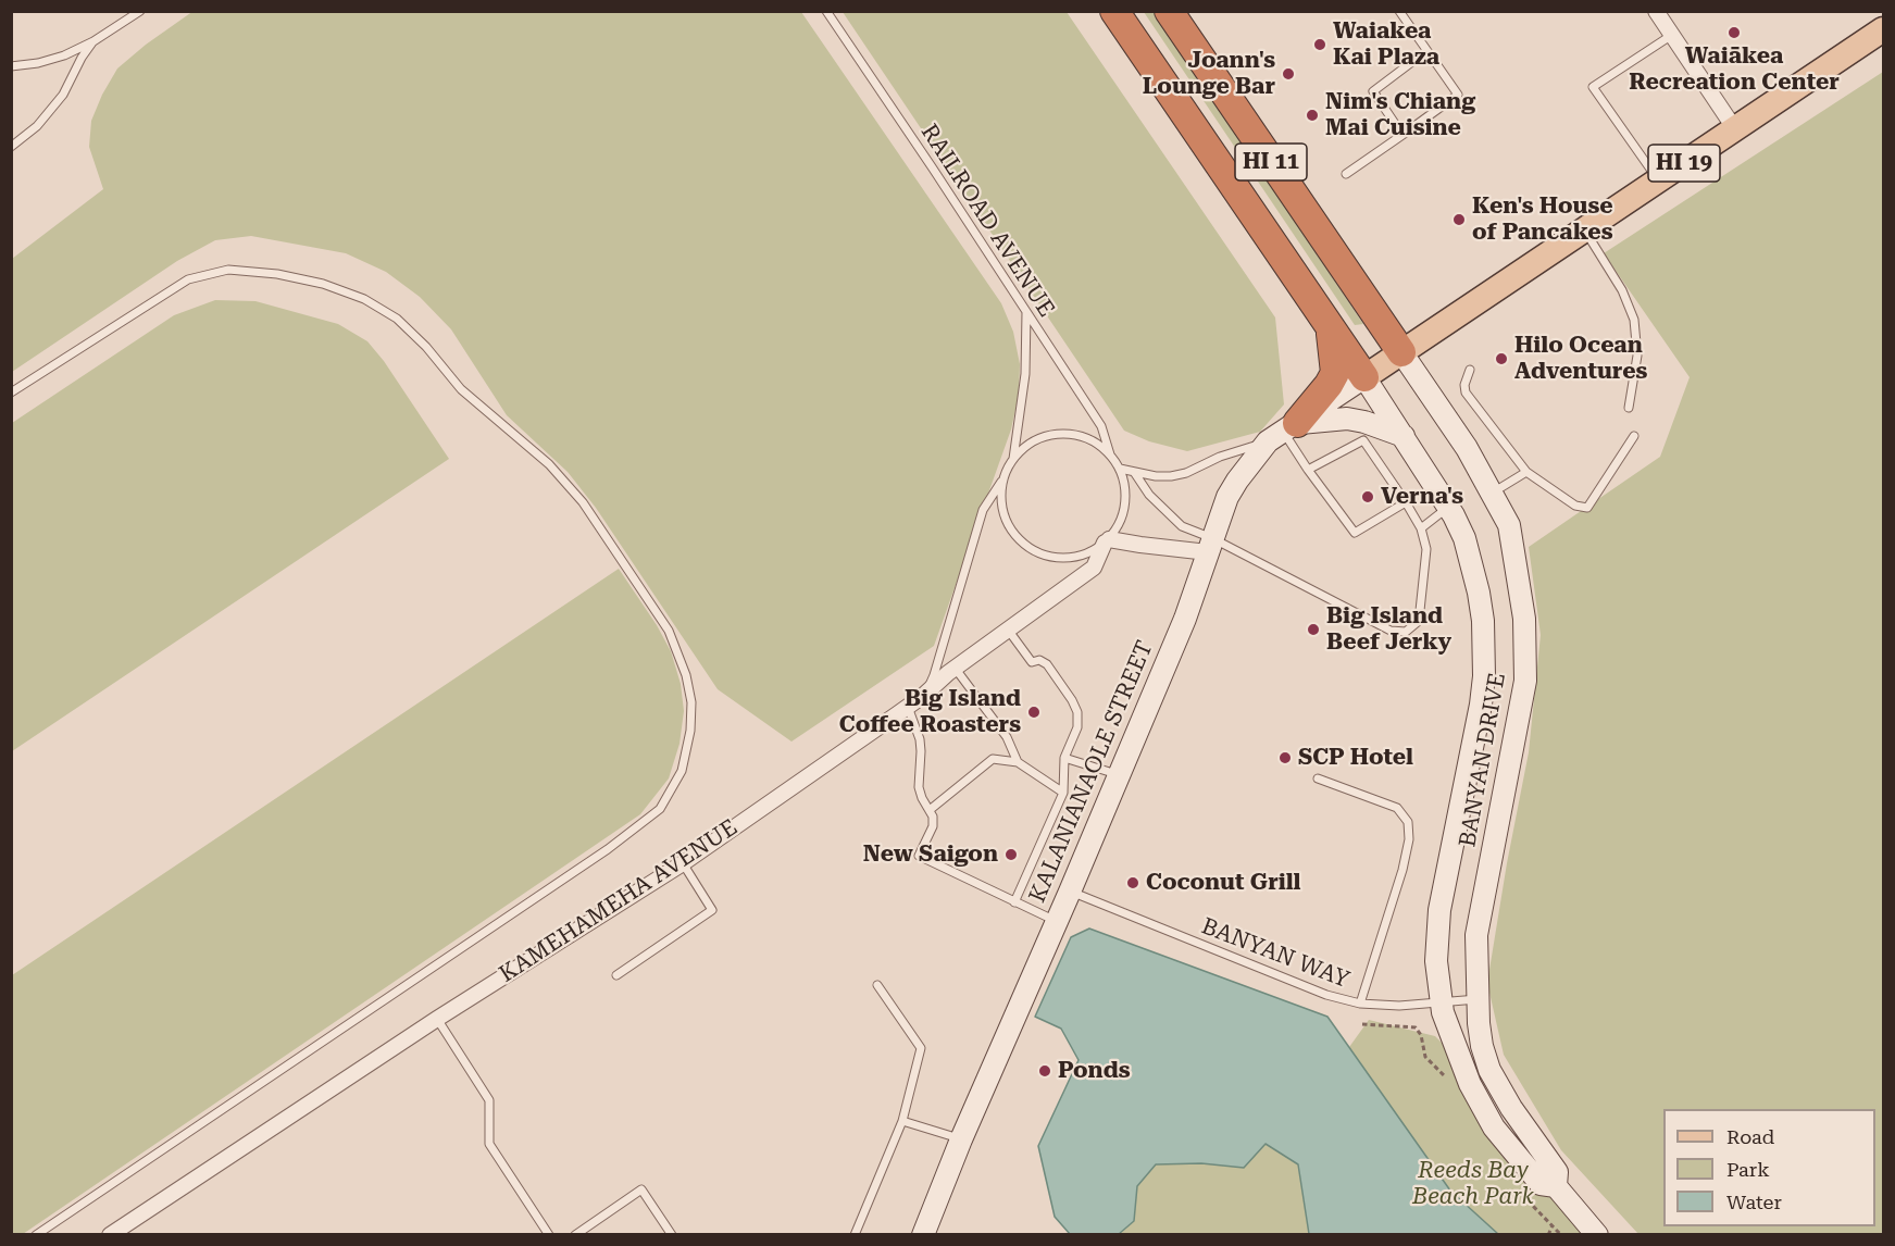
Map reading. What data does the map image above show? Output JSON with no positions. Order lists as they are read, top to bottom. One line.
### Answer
{"streets":{"highway":["HI 11"],"main road":["HI 19"],"street":["BANYAN DRIVE","KALANIANAOLE STREET","KAMEHAMEHA AVENUE"],"lane":["RAILROAD AVENUE","BANYAN WAY"]},"crossings":[["HI 11","HI 19"],["HI 11","BANYAN DRIVE"],["HI 11","KALANIANAOLE STREET"],["HI 19","BANYAN DRIVE"],["HI 19","KALANIANAOLE STREET"],["RAILROAD AVENUE","KAMEHAMEHA AVENUE"],["BANYAN DRIVE","KALANIANAOLE STREET"],["BANYAN DRIVE","BANYAN WAY"],["KALANIANAOLE STREET","BANYAN WAY"]],"parks":["Reeds Bay Beach Park"],"places":["Waiākea Recreation Center","Waiakea Kai Plaza","Joann's Lounge Bar","Nim's Chiang Mai Cuisine","Ken's House of Pancakes","Hilo Ocean Adventures","Verna's","Big Island Beef Jerky","Big Island Coffee Roasters","SCP Hotel","New Saigon","Coconut Grill","Ponds"],"legend":["Road","Park","Water"]}
